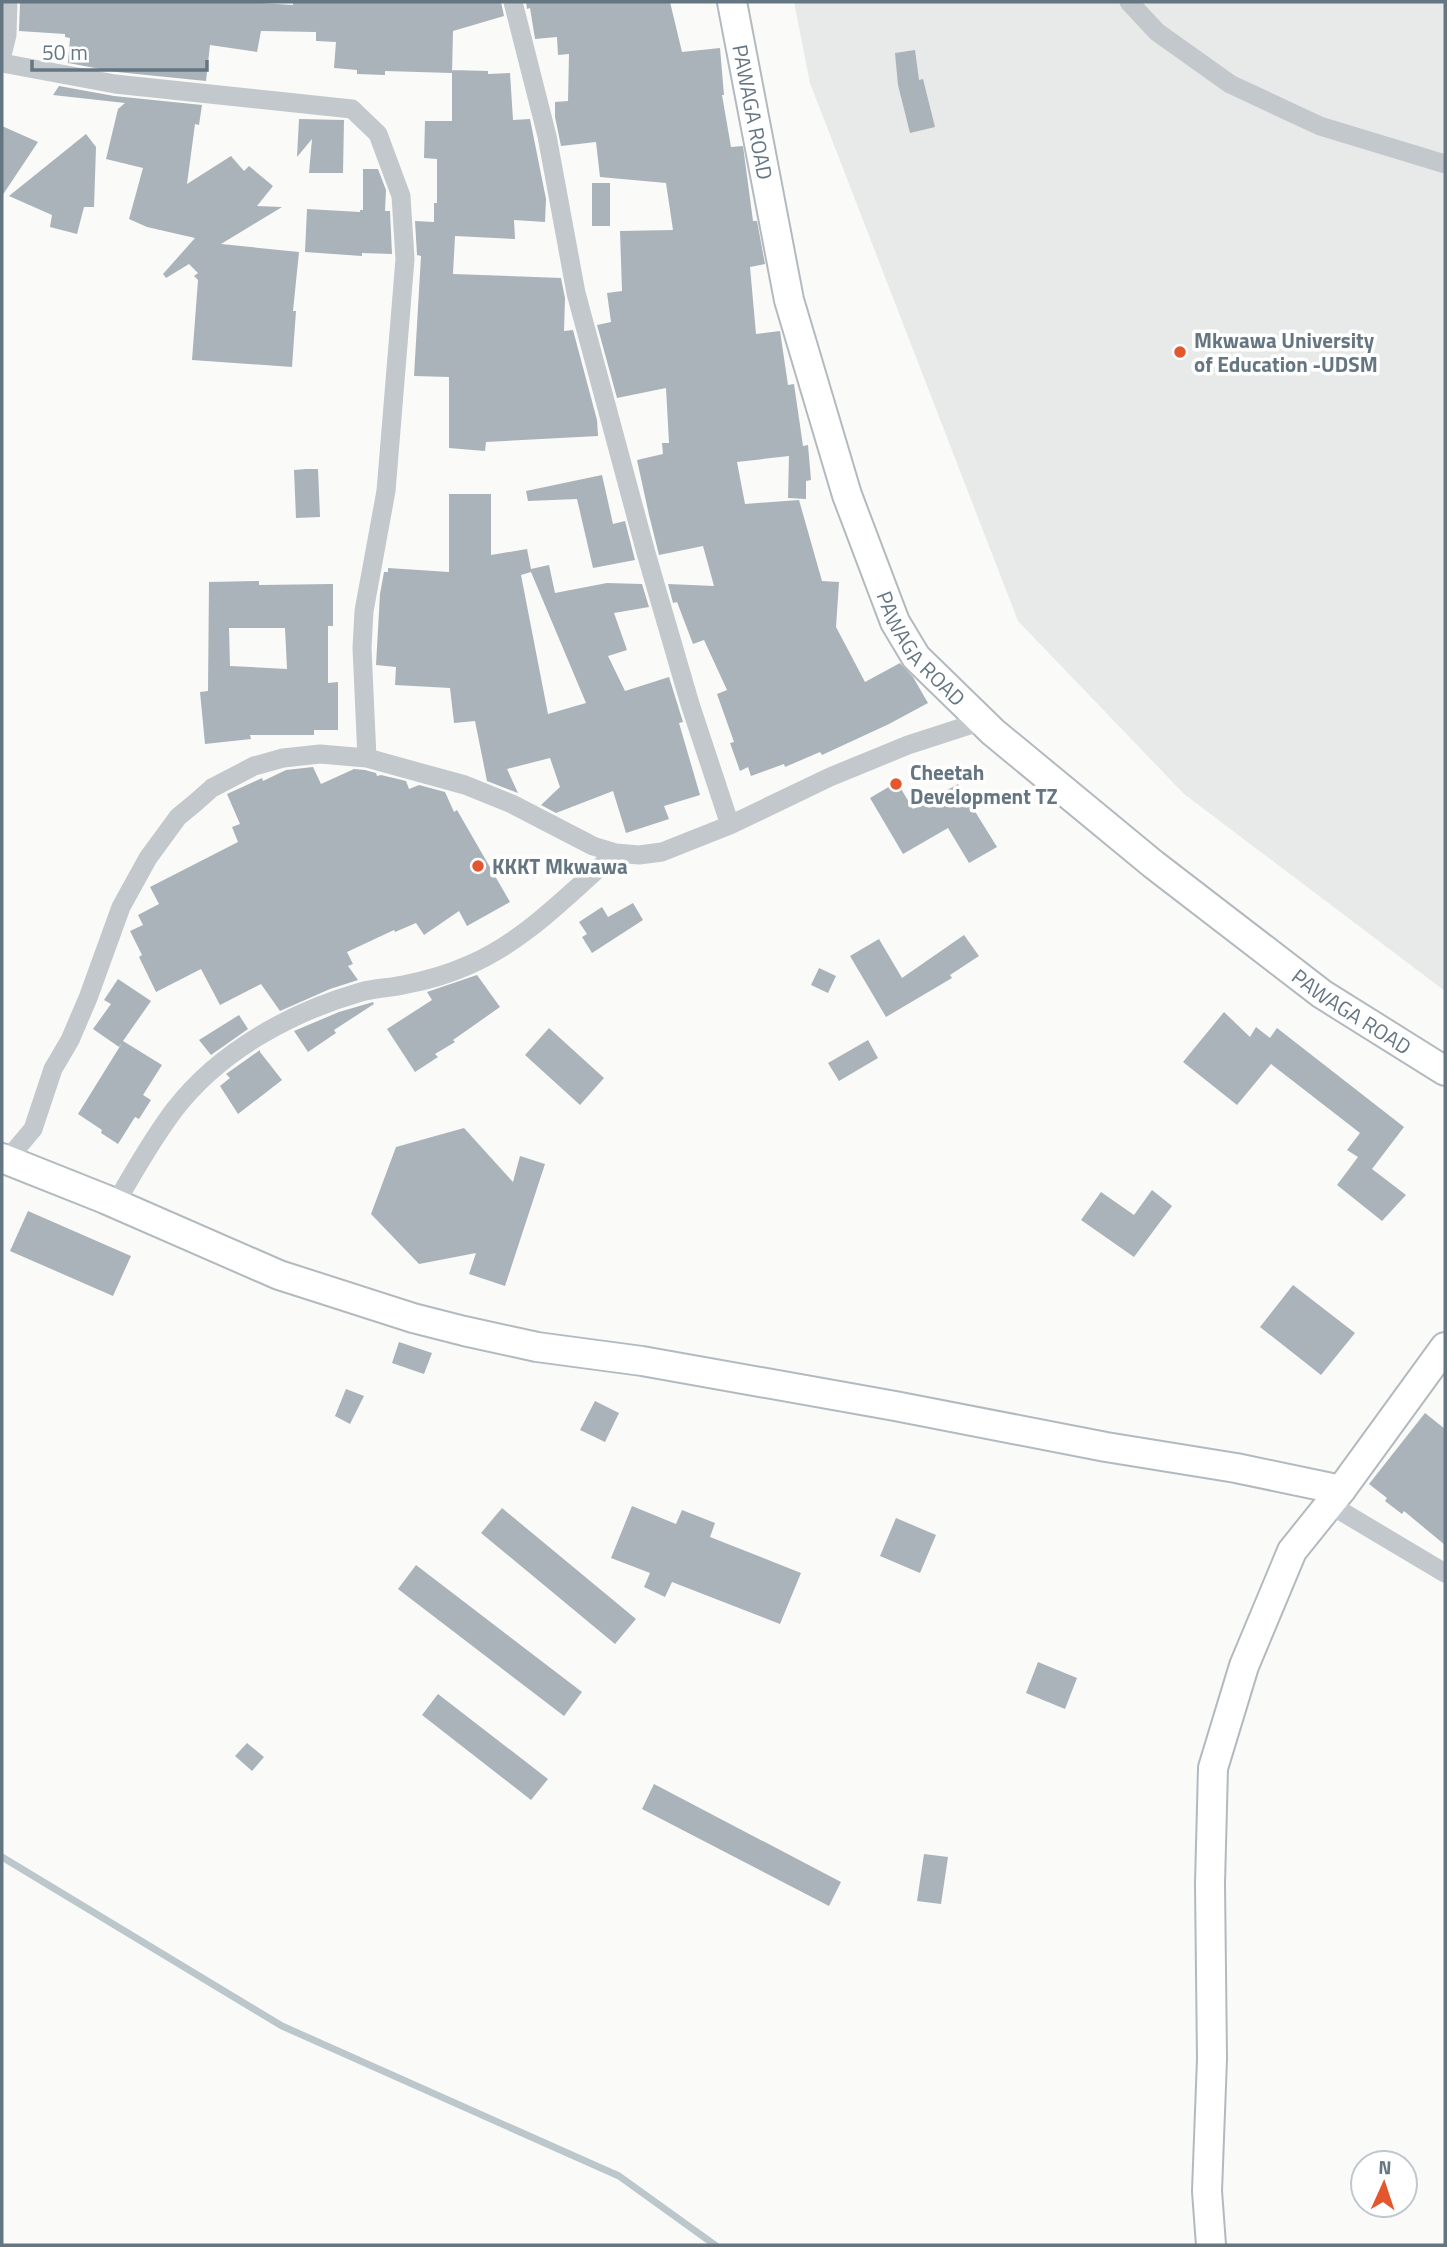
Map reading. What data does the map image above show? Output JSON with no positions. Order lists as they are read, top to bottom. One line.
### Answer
{"streets":{"street":["PAWAGA ROAD"]},"places":["Mkwawa University of Education -UDSM","Cheetah Development TZ","KKKT Mkwawa"],"scale_bar":"50 m","north":"top"}
